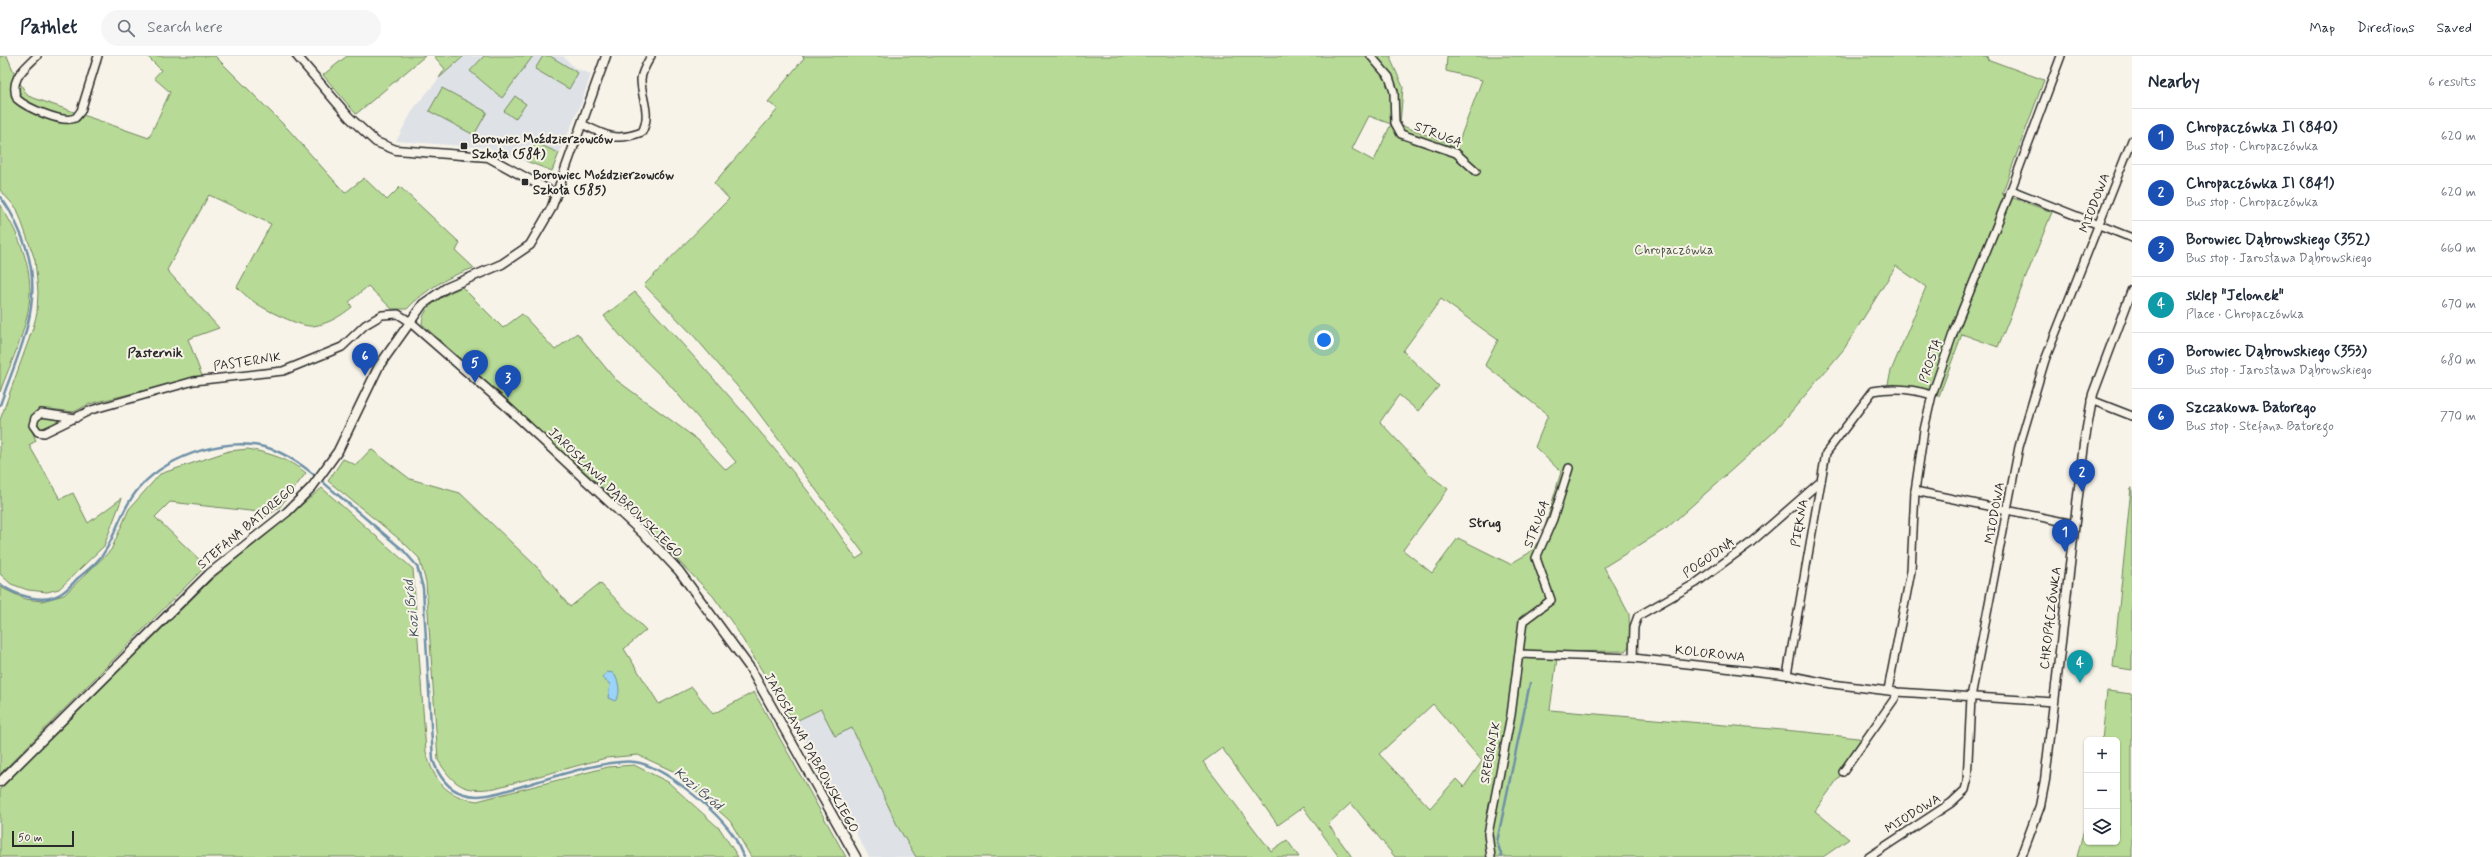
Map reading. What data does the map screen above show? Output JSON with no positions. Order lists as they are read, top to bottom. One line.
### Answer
{"streets":{"street":["STRUGA","MIODOWA","PROSTA","PASTERNIK","JAROSŁAWA DĄBROWSKIEGO","PIĘKNA","STEFANA BATOREGO","POGODNA","CHROPACZÓWKA","KOLOROWA","SREBRNIK"]},"crossings":[["STRUGA","SREBRNIK"],["MIODOWA","KOLOROWA"],["PROSTA","PIĘKNA"],["PROSTA","KOLOROWA"],["PASTERNIK","JAROSŁAWA DĄBROWSKIEGO"],["PASTERNIK","STEFANA BATOREGO"],["JAROSŁAWA DĄBROWSKIEGO","STEFANA BATOREGO"],["PIĘKNA","POGODNA"],["PIĘKNA","KOLOROWA"],["POGODNA","KOLOROWA"],["CHROPACZÓWKA","KOLOROWA"],["KOLOROWA","SREBRNIK"]],"districts":["Pasternik","Strug"],"water":["Kozi Bród"],"parks":["Chropaczówka"],"places":{"transit":["Borowiec Moździerzowców Szkoła (584)","Borowiec Moździerzowców Szkoła (585)"]},"scale_bar":"50 m","page":{"header":"Pathlet","search":"Search here","nav":["Map","Directions","Saved"],"heading":["Nearby","6 results"],"list":[{"mark":"1","name":"Chropaczówka II (840)","note":"Bus stop · Chropaczówka","value":"620 m"},{"mark":"2","name":"Chropaczówka II (841)","note":"Bus stop · Chropaczówka","value":"620 m"},{"mark":"3","name":"Borowiec Dąbrowskiego (352)","note":"Bus stop · Jarosława Dąbrowskiego","value":"660 m"},{"mark":"4","name":"sklep \"Jelonek\"","note":"Place · Chropaczówka","value":"670 m"},{"mark":"5","name":"Borowiec Dąbrowskiego (353)","note":"Bus stop · Jarosława Dąbrowskiego","value":"680 m"},{"mark":"6","name":"Szczakowa Batorego","note":"Bus stop · Stefana Batorego","value":"770 m"}],"pins":["6","5","3","2","1","4"],"map_buttons":["+","−"],"scale":"50 m"}}
